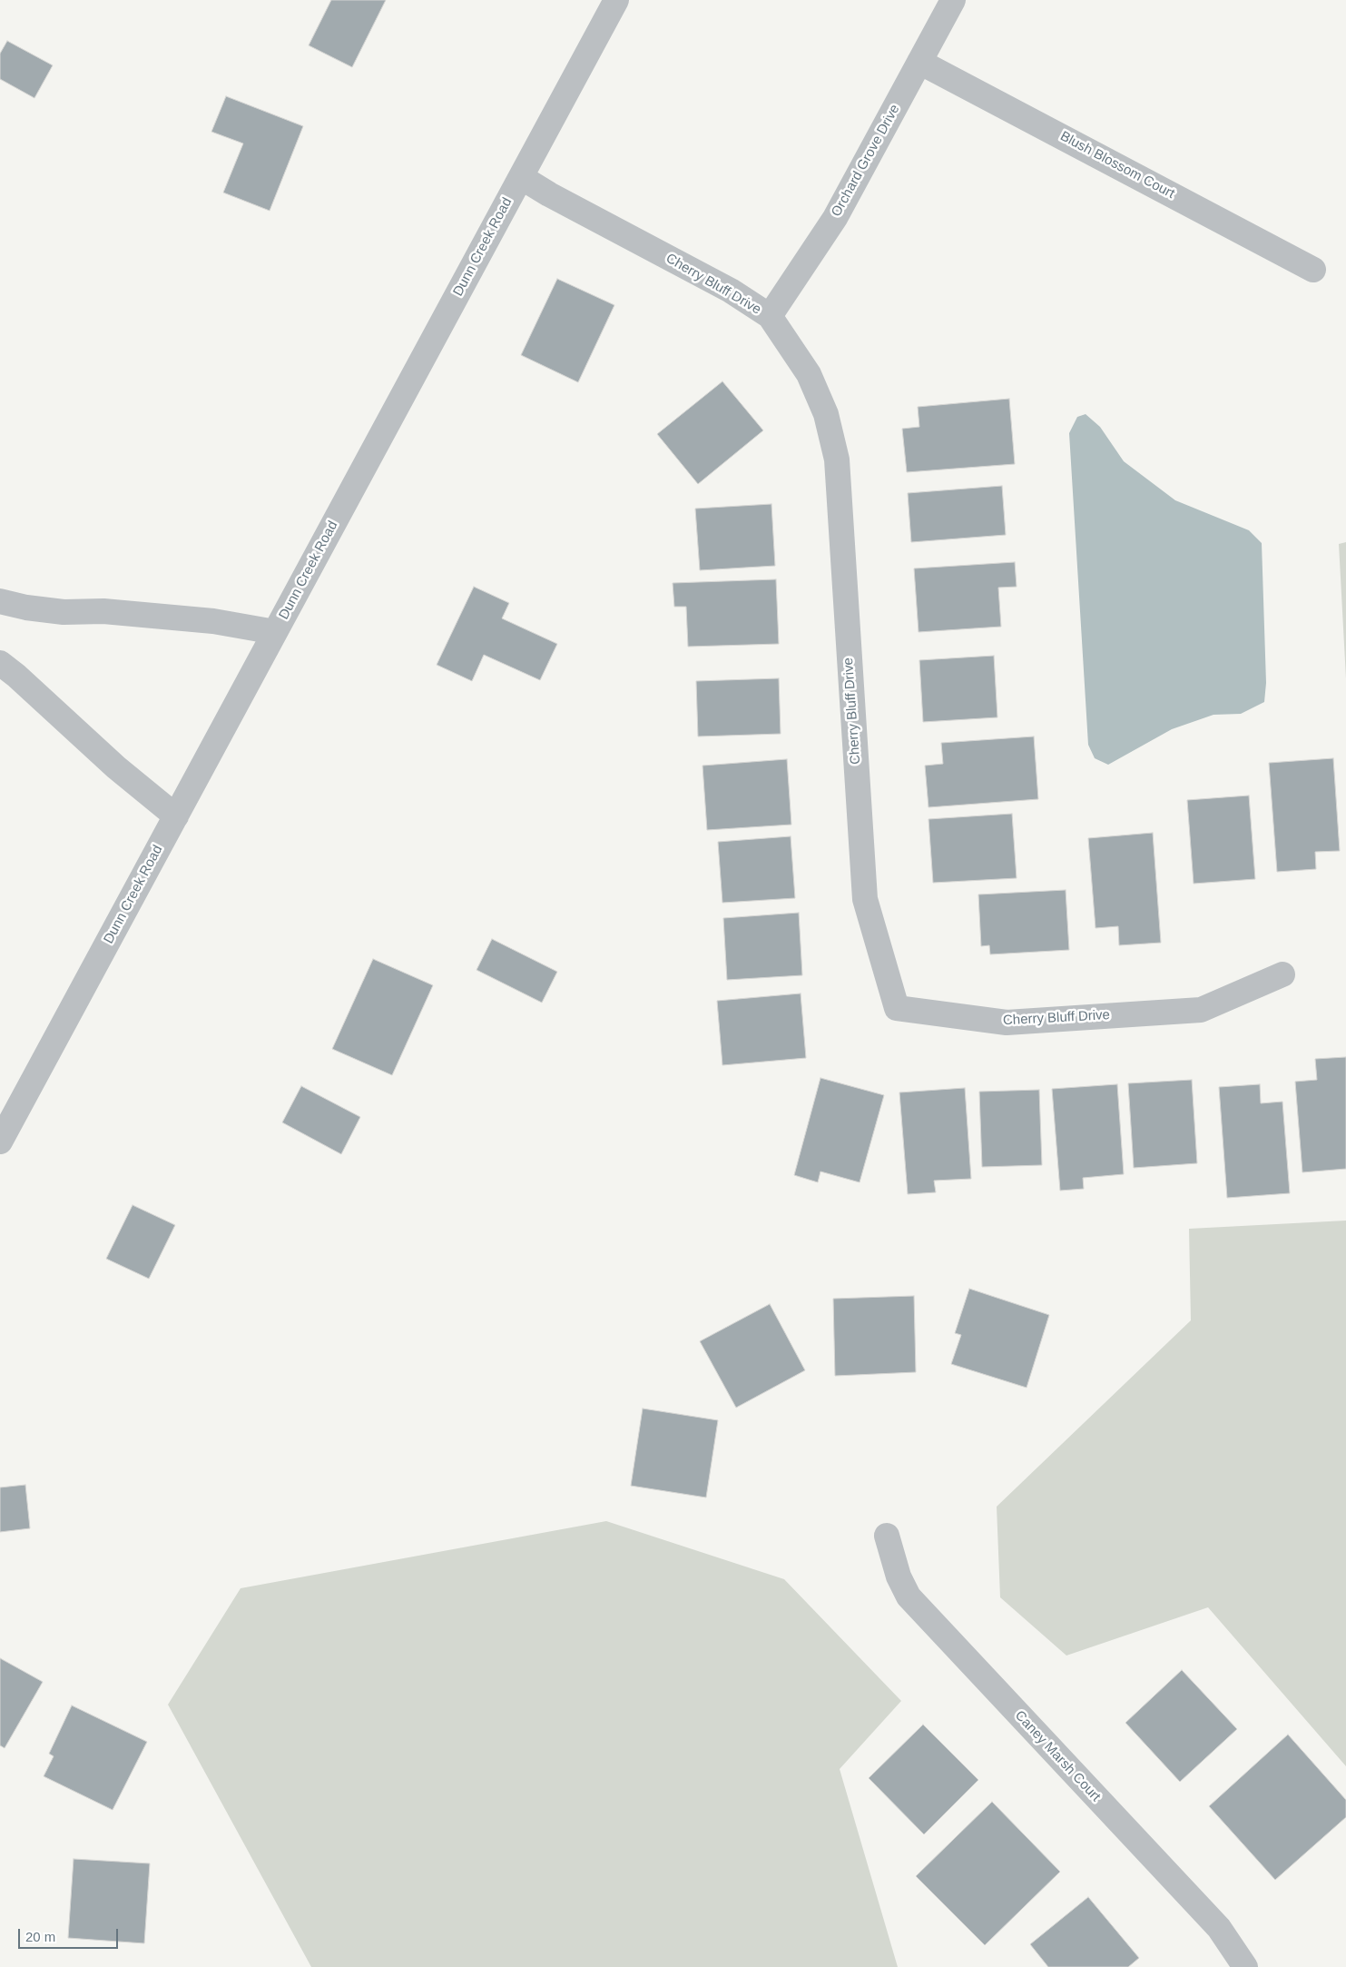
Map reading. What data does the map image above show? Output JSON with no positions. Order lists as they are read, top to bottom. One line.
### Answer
{"streets":{"street":["Orchard Grove Drive","Blush Blossom Court","Dunn Creek Road","Cherry Bluff Drive","Caney Marsh Court"]},"crossings":[["Orchard Grove Drive","Blush Blossom Court"],["Orchard Grove Drive","Cherry Bluff Drive"],["Dunn Creek Road","Cherry Bluff Drive"]],"scale_bar":"20 m"}
